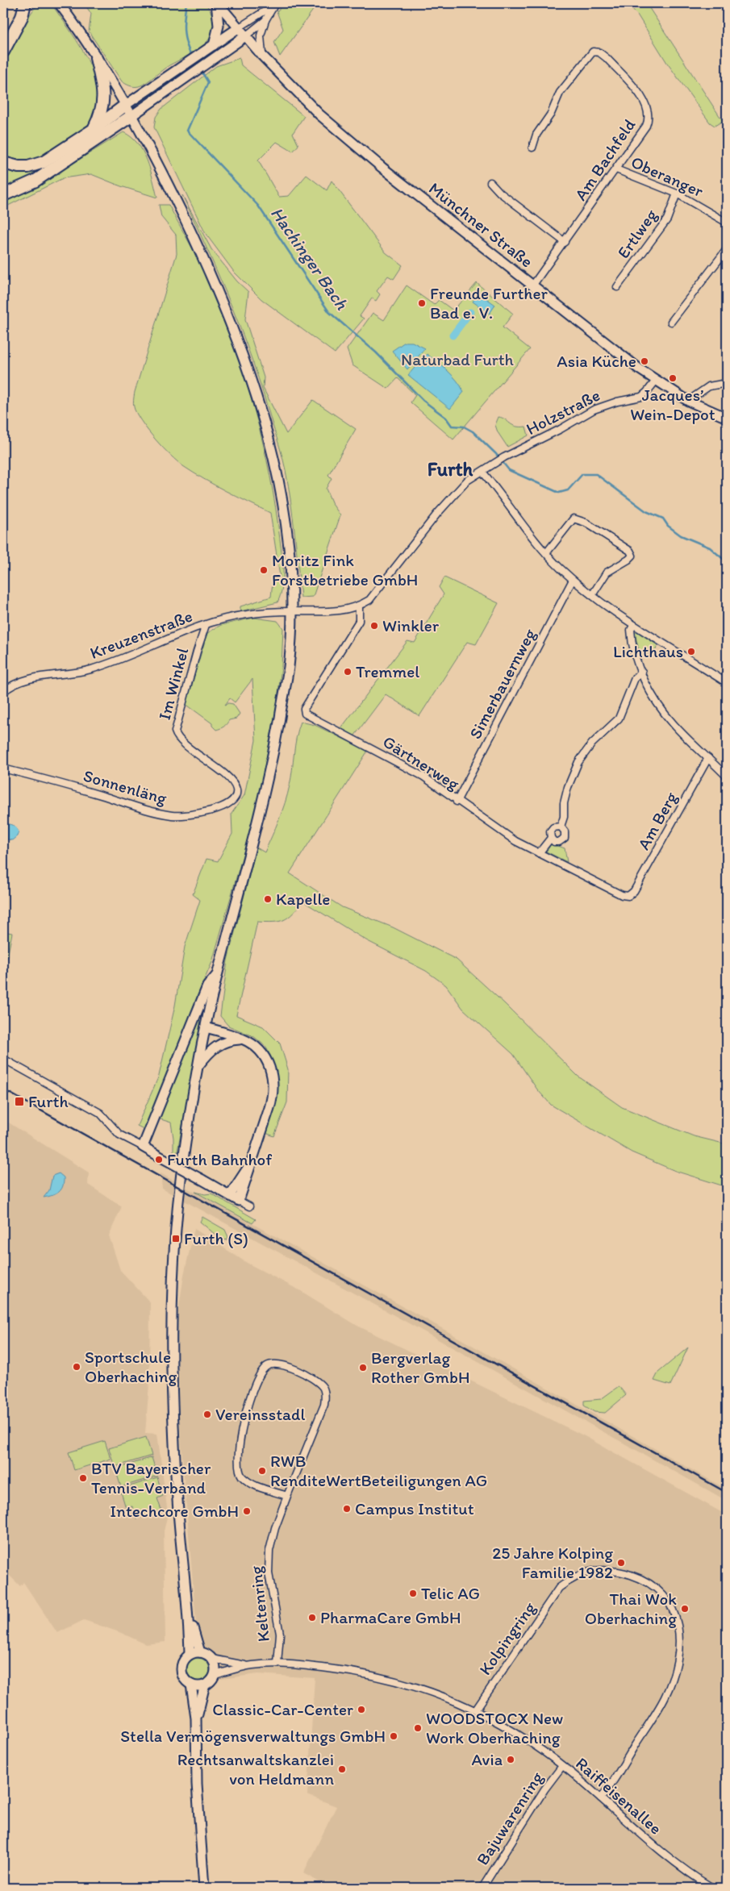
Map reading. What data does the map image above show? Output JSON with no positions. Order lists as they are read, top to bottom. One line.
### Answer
{"streets":{"main road":["Münchner Straße"],"street":["Am Bachfeld","Oberanger","Ertlweg","Holzstraße","Kreuzenstraße","Im Winkel","Simerbauernweg","Gärtnerweg","Sonnenläng","Am Berg","Keltenring","Kolpingring","Raiffeisenallee","Bajuwarenring"]},"crossings":[["Am Bachfeld","Oberanger"],["Am Bachfeld","Münchner Straße"],["Oberanger","Ertlweg"],["Münchner Straße","Holzstraße"],["Holzstraße","Kreuzenstraße"],["Holzstraße","Gärtnerweg"],["Kreuzenstraße","Im Winkel"],["Kreuzenstraße","Gärtnerweg"],["Im Winkel","Sonnenläng"],["Simerbauernweg","Gärtnerweg"],["Gärtnerweg","Am Berg"],["Keltenring","Raiffeisenallee"],["Kolpingring","Raiffeisenallee"],["Raiffeisenallee","Bajuwarenring"]],"districts":["Furth"],"water":["Hachinger Bach"],"parks":["Naturbad Furth"],"places":{"other":["Freunde Further Bad e. V.","Asia Küche","Jacques’ Wein-Depot","Moritz Fink Forstbetriebe GmbH","Winkler","Lichthaus","Tremmel","Kapelle","Furth Bahnhof","Sportschule Oberhaching","Bergverlag Rother GmbH","Vereinsstadl","RWB RenditeWertBeteiligungen AG","BTV Bayerischer Tennis-Verband","Campus Institut","Intechcore GmbH","25 Jahre Kolping Familie 1982","Telic AG","Thai Wok Oberhaching","PharmaCare GmbH","Classic-Car-Center","WOODSTOCX New Work Oberhaching","Stella Vermögensverwaltungs GmbH","Avia","Rechtsanwaltskanzlei von Heldmann"],"transit":["Furth","Furth (S)"]}}
